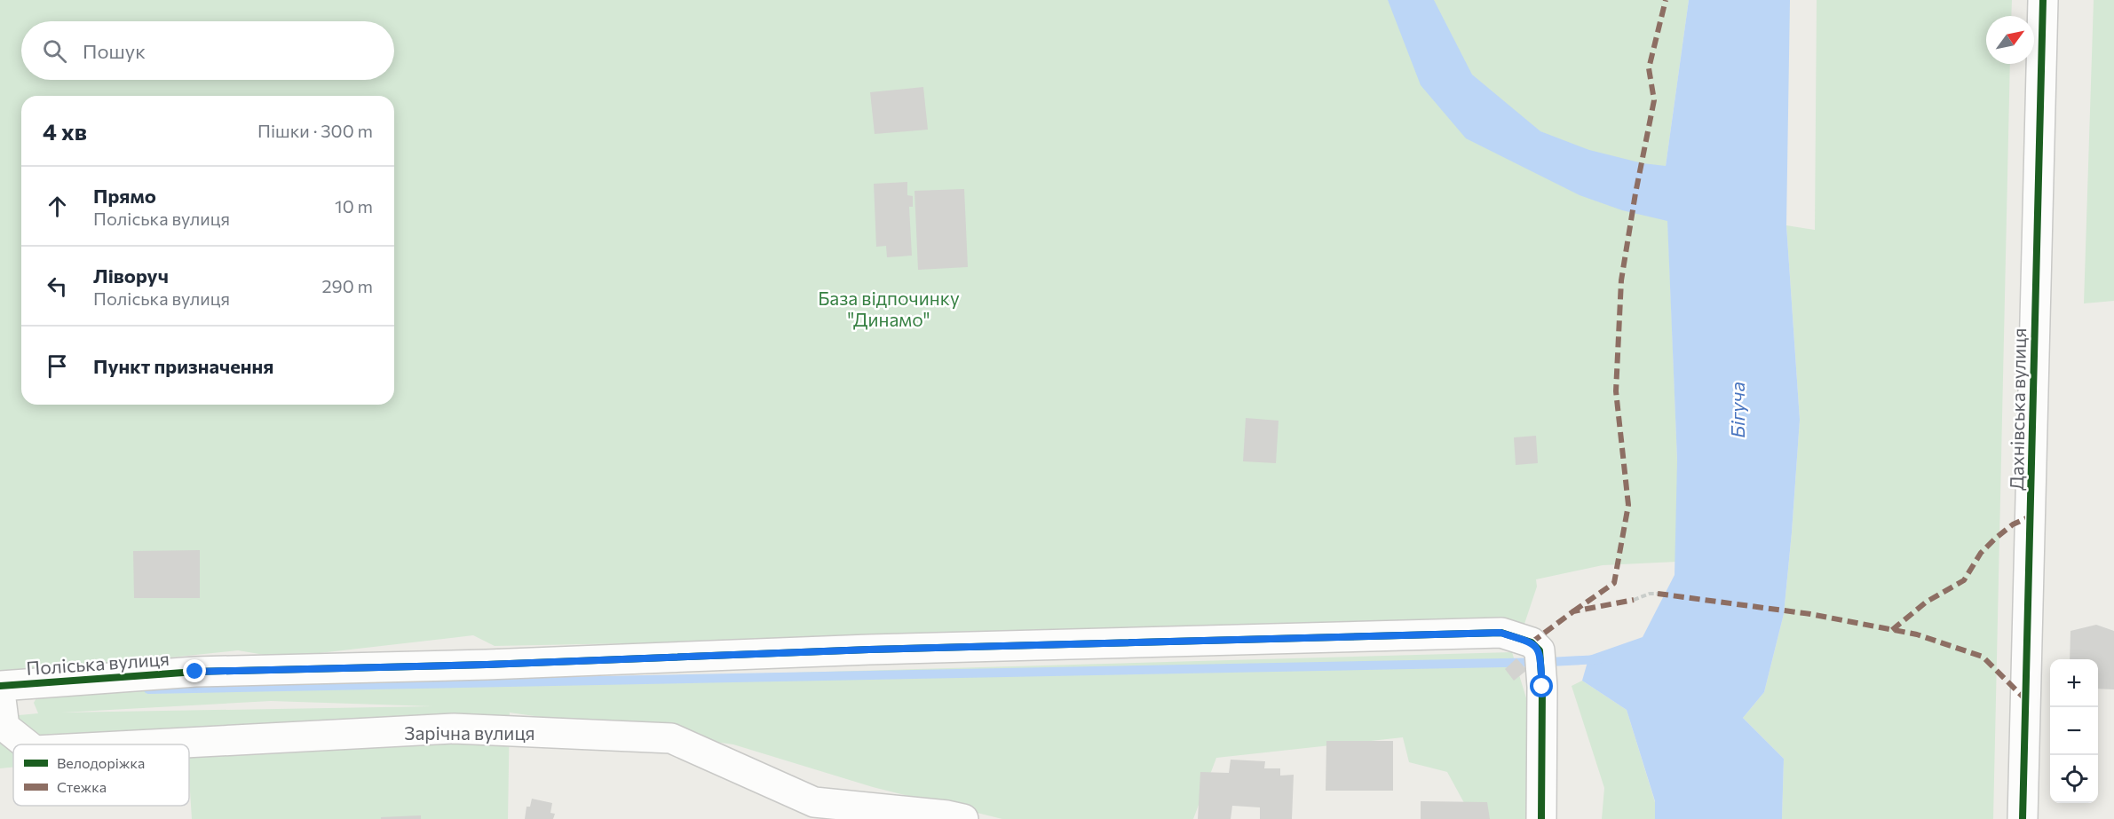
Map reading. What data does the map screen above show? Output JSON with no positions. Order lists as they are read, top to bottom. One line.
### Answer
{"streets":{"street":["Дахнівська вулиця","Поліська вулиця","Зарічна вулиця"]},"water":["Бігуча"],"parks":["База відпочинку \"Динамо\""],"legend":["Велодоріжка","Стежка"],"north":"top right","page":{"search":"Пошук","heading":["4 хв","Пішки · 300 m"],"list":[["Прямо","Поліська вулиця","10 m"],["Ліворуч","Поліська вулиця","290 m"],"Пункт призначення"],"map_buttons":["+","−"]}}
